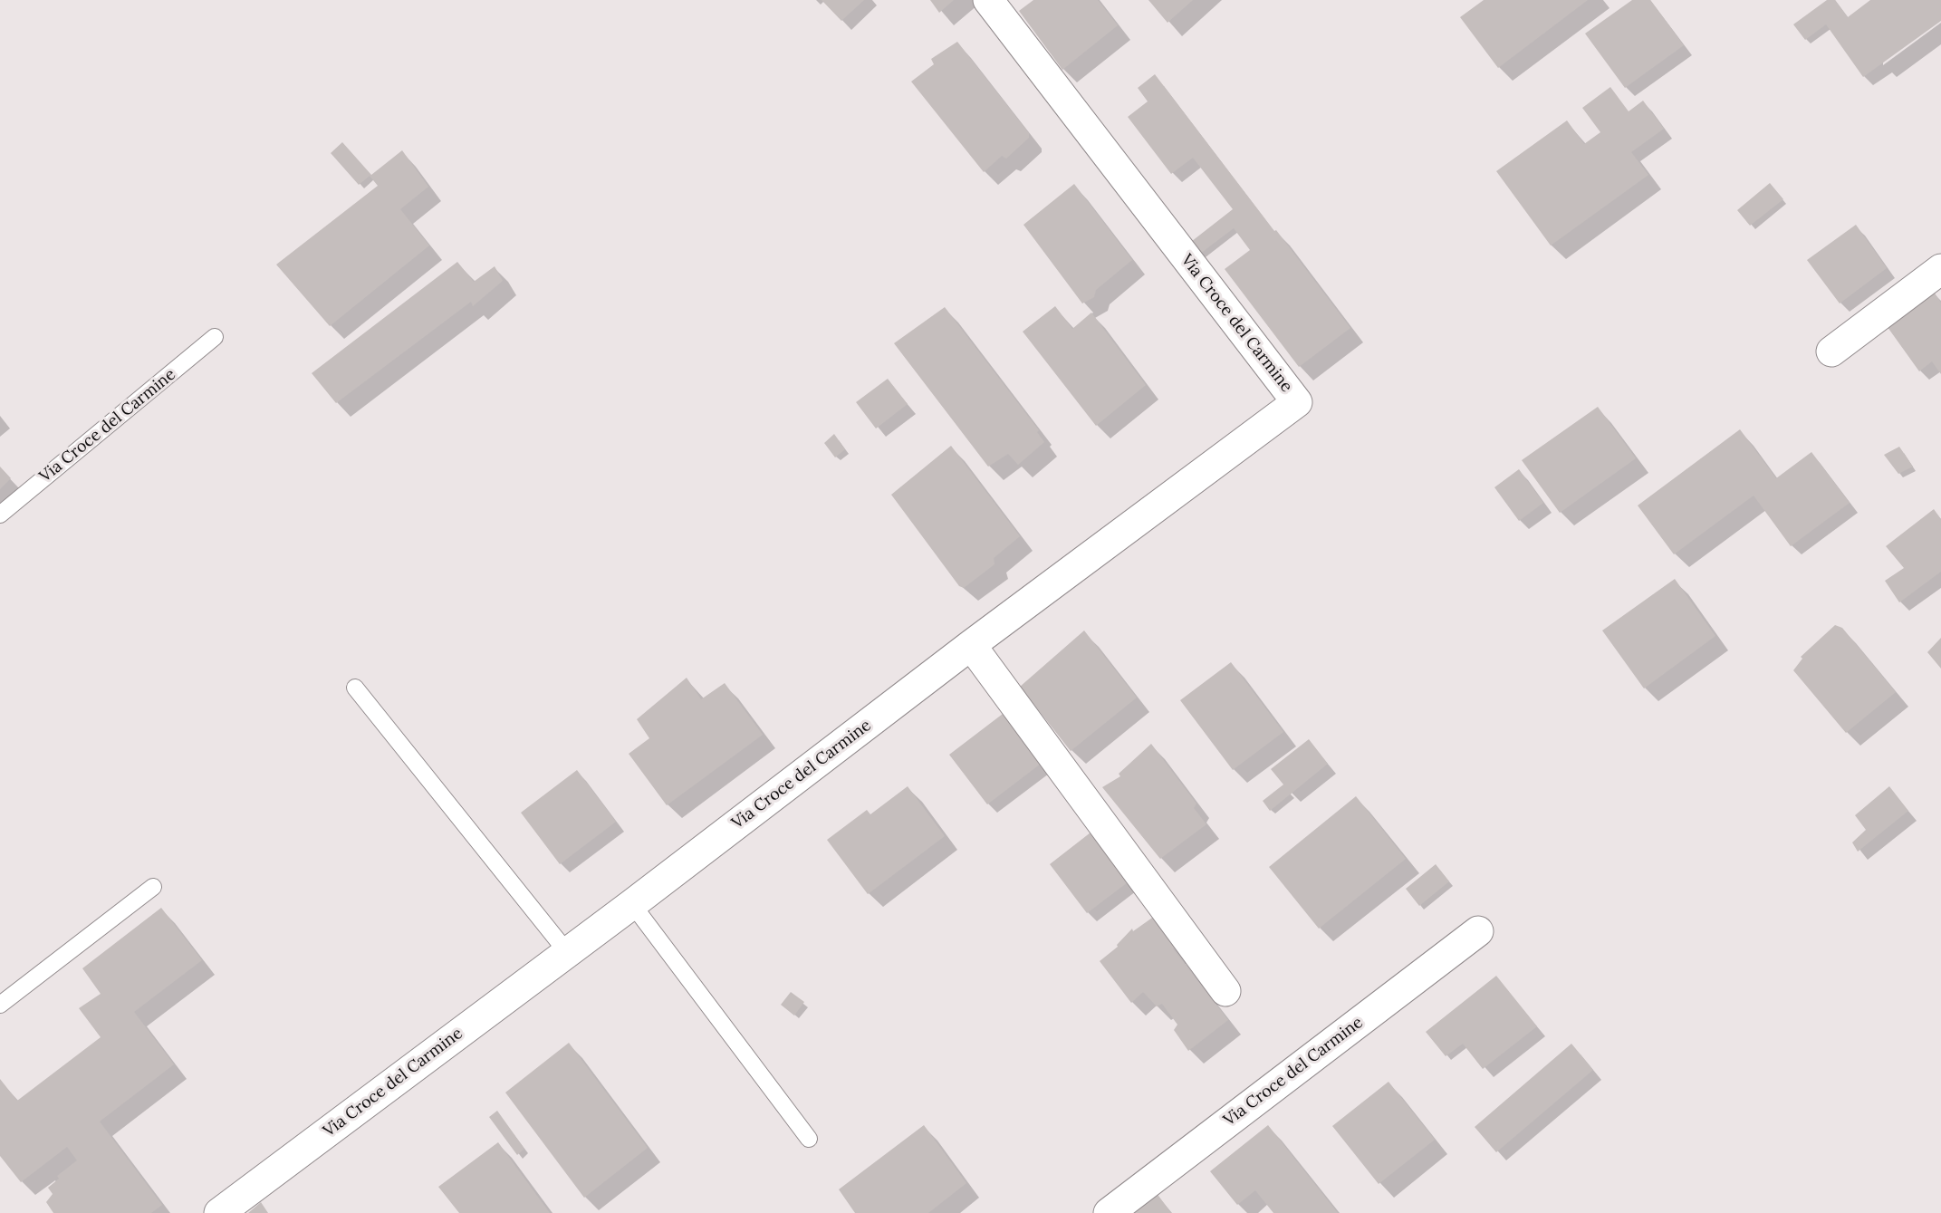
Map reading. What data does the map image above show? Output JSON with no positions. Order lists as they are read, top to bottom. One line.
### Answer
{"streets":{"street":["Via Croce del Carmine"]}}
